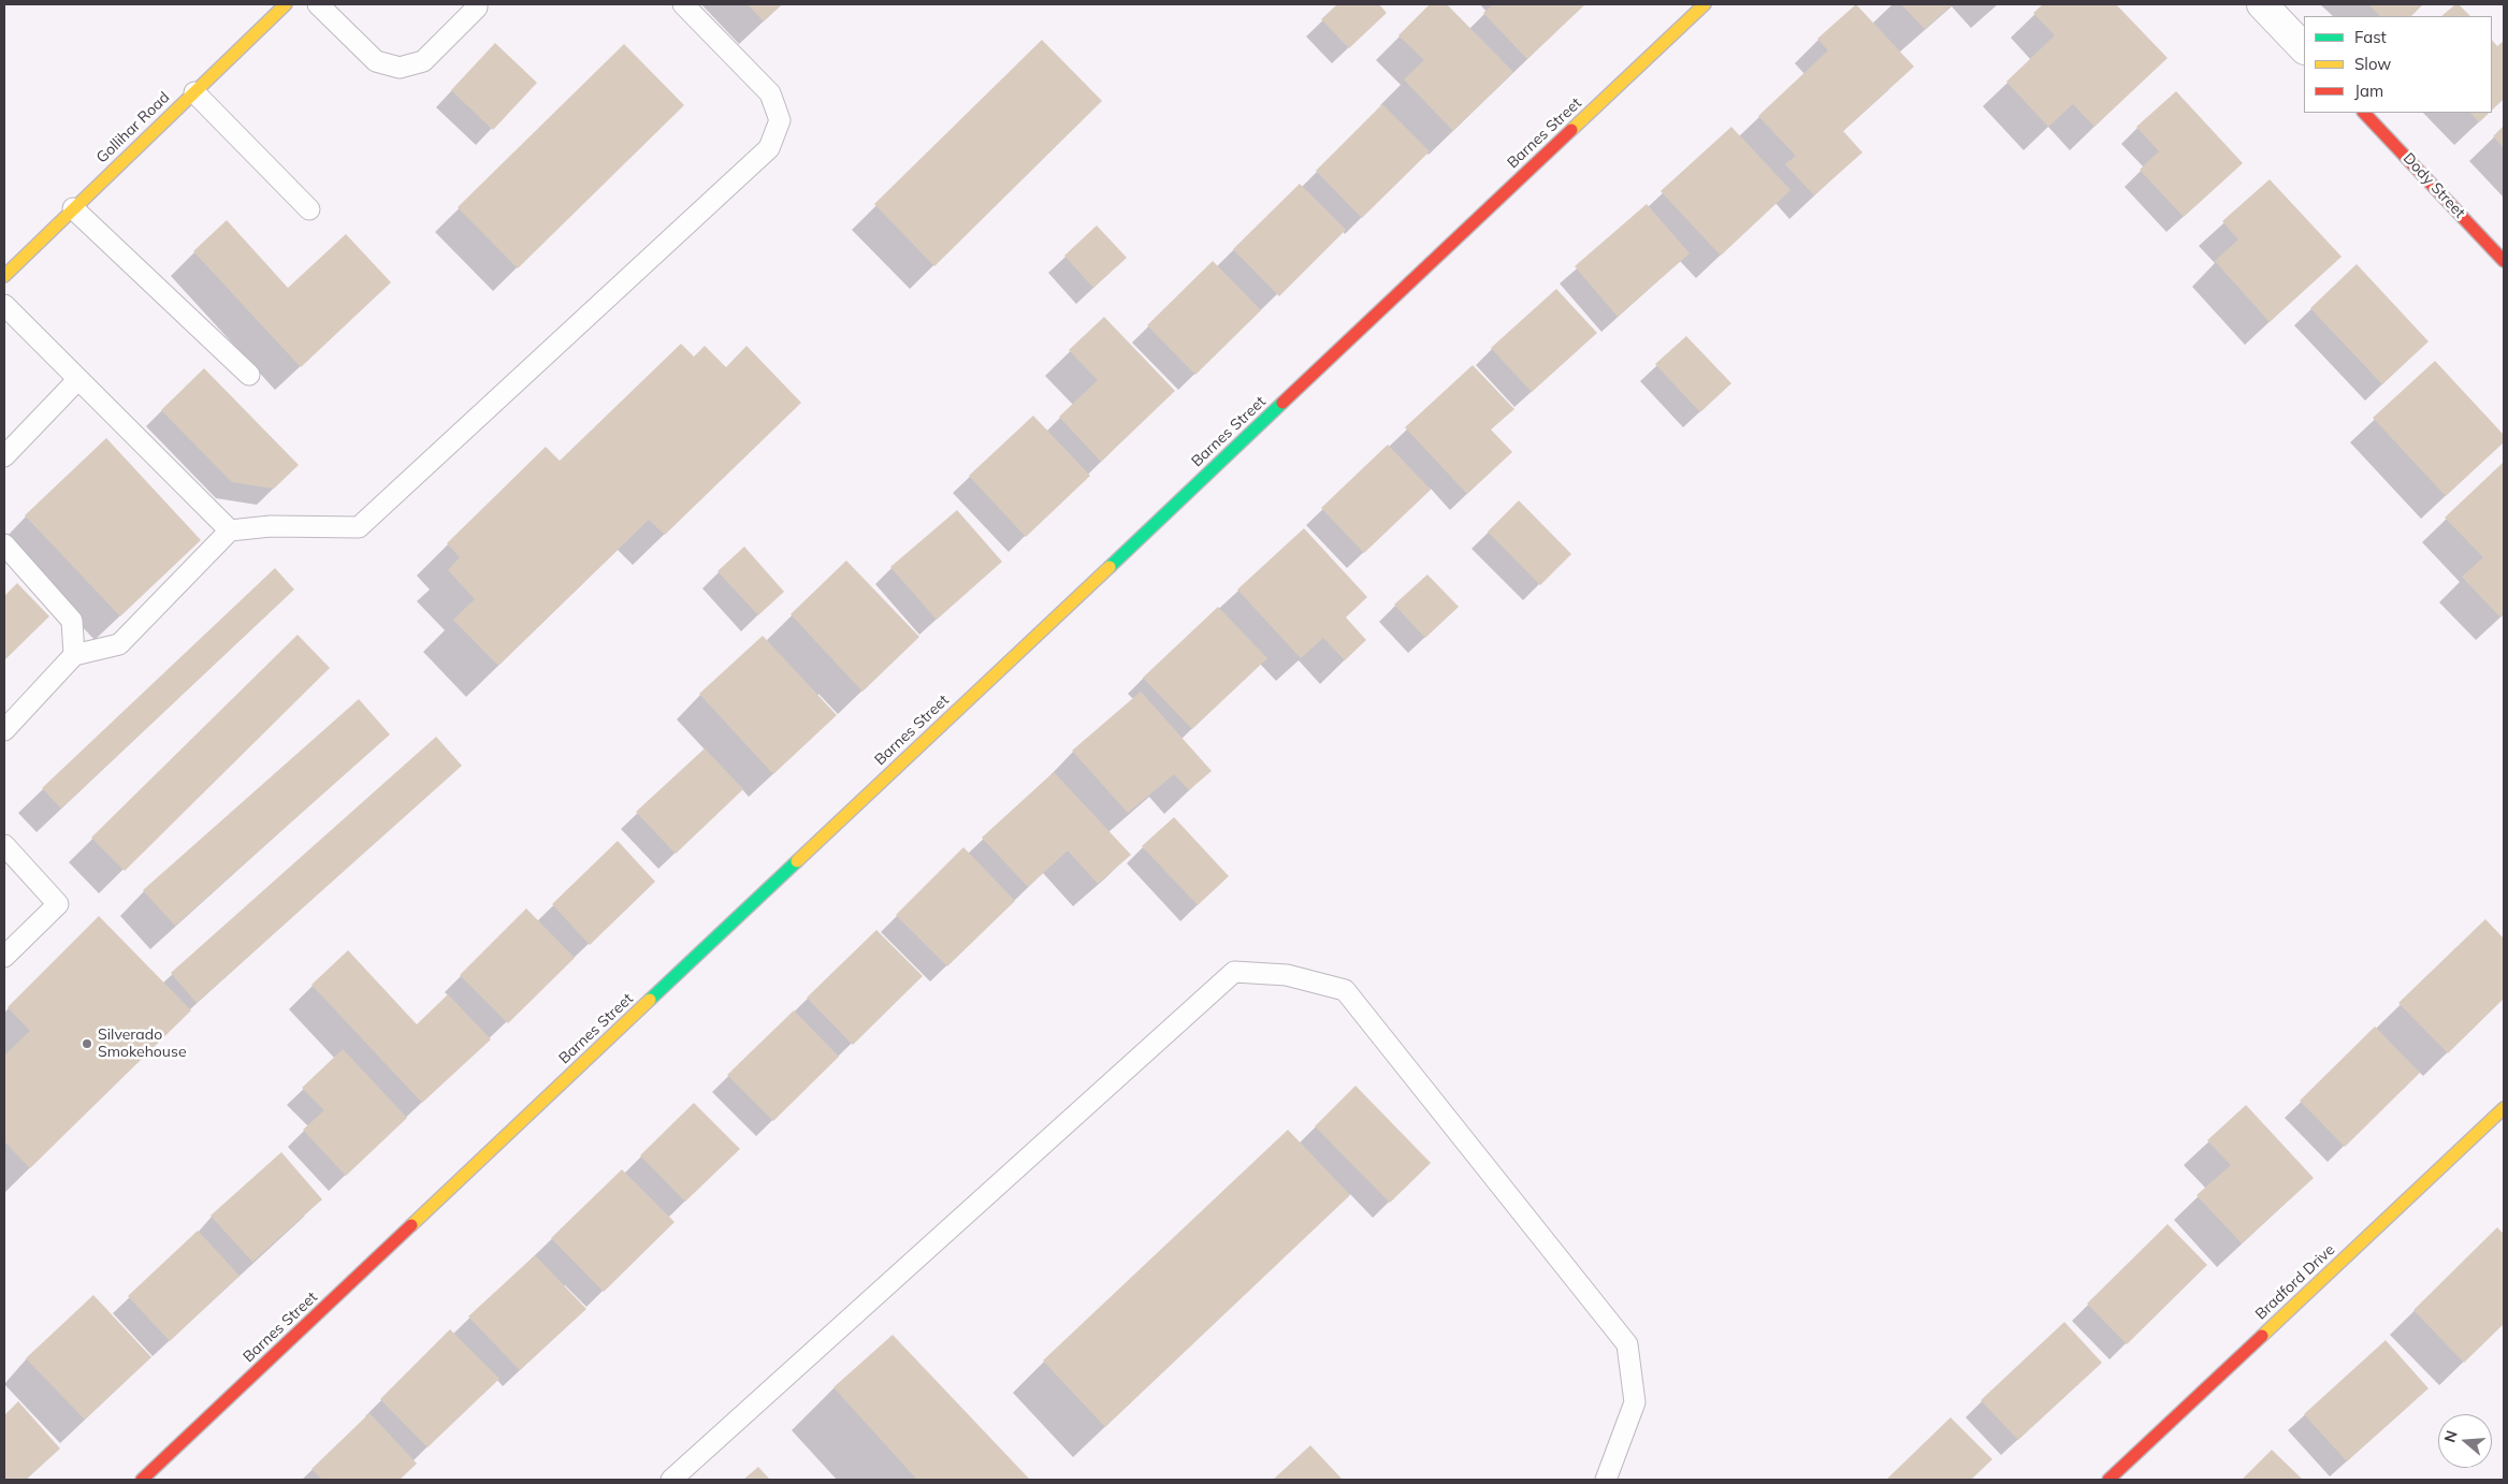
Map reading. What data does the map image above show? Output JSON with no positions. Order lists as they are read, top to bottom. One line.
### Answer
{"streets":{"street":["Gollihar Road","Barnes Street","Dody Street","Bradford Drive"]},"places":["Silverado Smokehouse"],"legend":["Fast","Slow","Jam"],"north":"left"}
